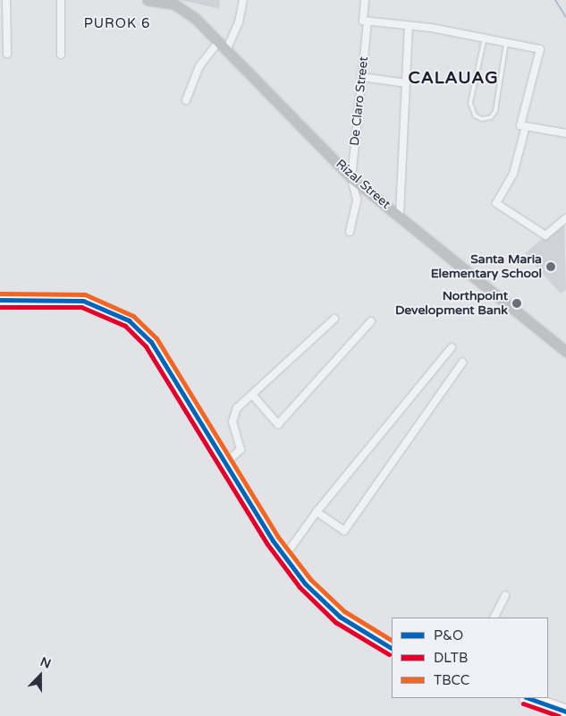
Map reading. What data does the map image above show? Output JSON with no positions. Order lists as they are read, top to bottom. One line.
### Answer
{"streets":{"street":["De Claro Street","Rizal Street"]},"crossings":[["De Claro Street","Rizal Street"]],"districts":["PUROK 6","CALAUAG"],"places":["Santa Maria Elementary School","Northpoint Development Bank"],"lines":["transit line TBCC","transit line P&O","transit line DLTB"],"legend":["P&O","DLTB","TBCC"],"north":"top"}
